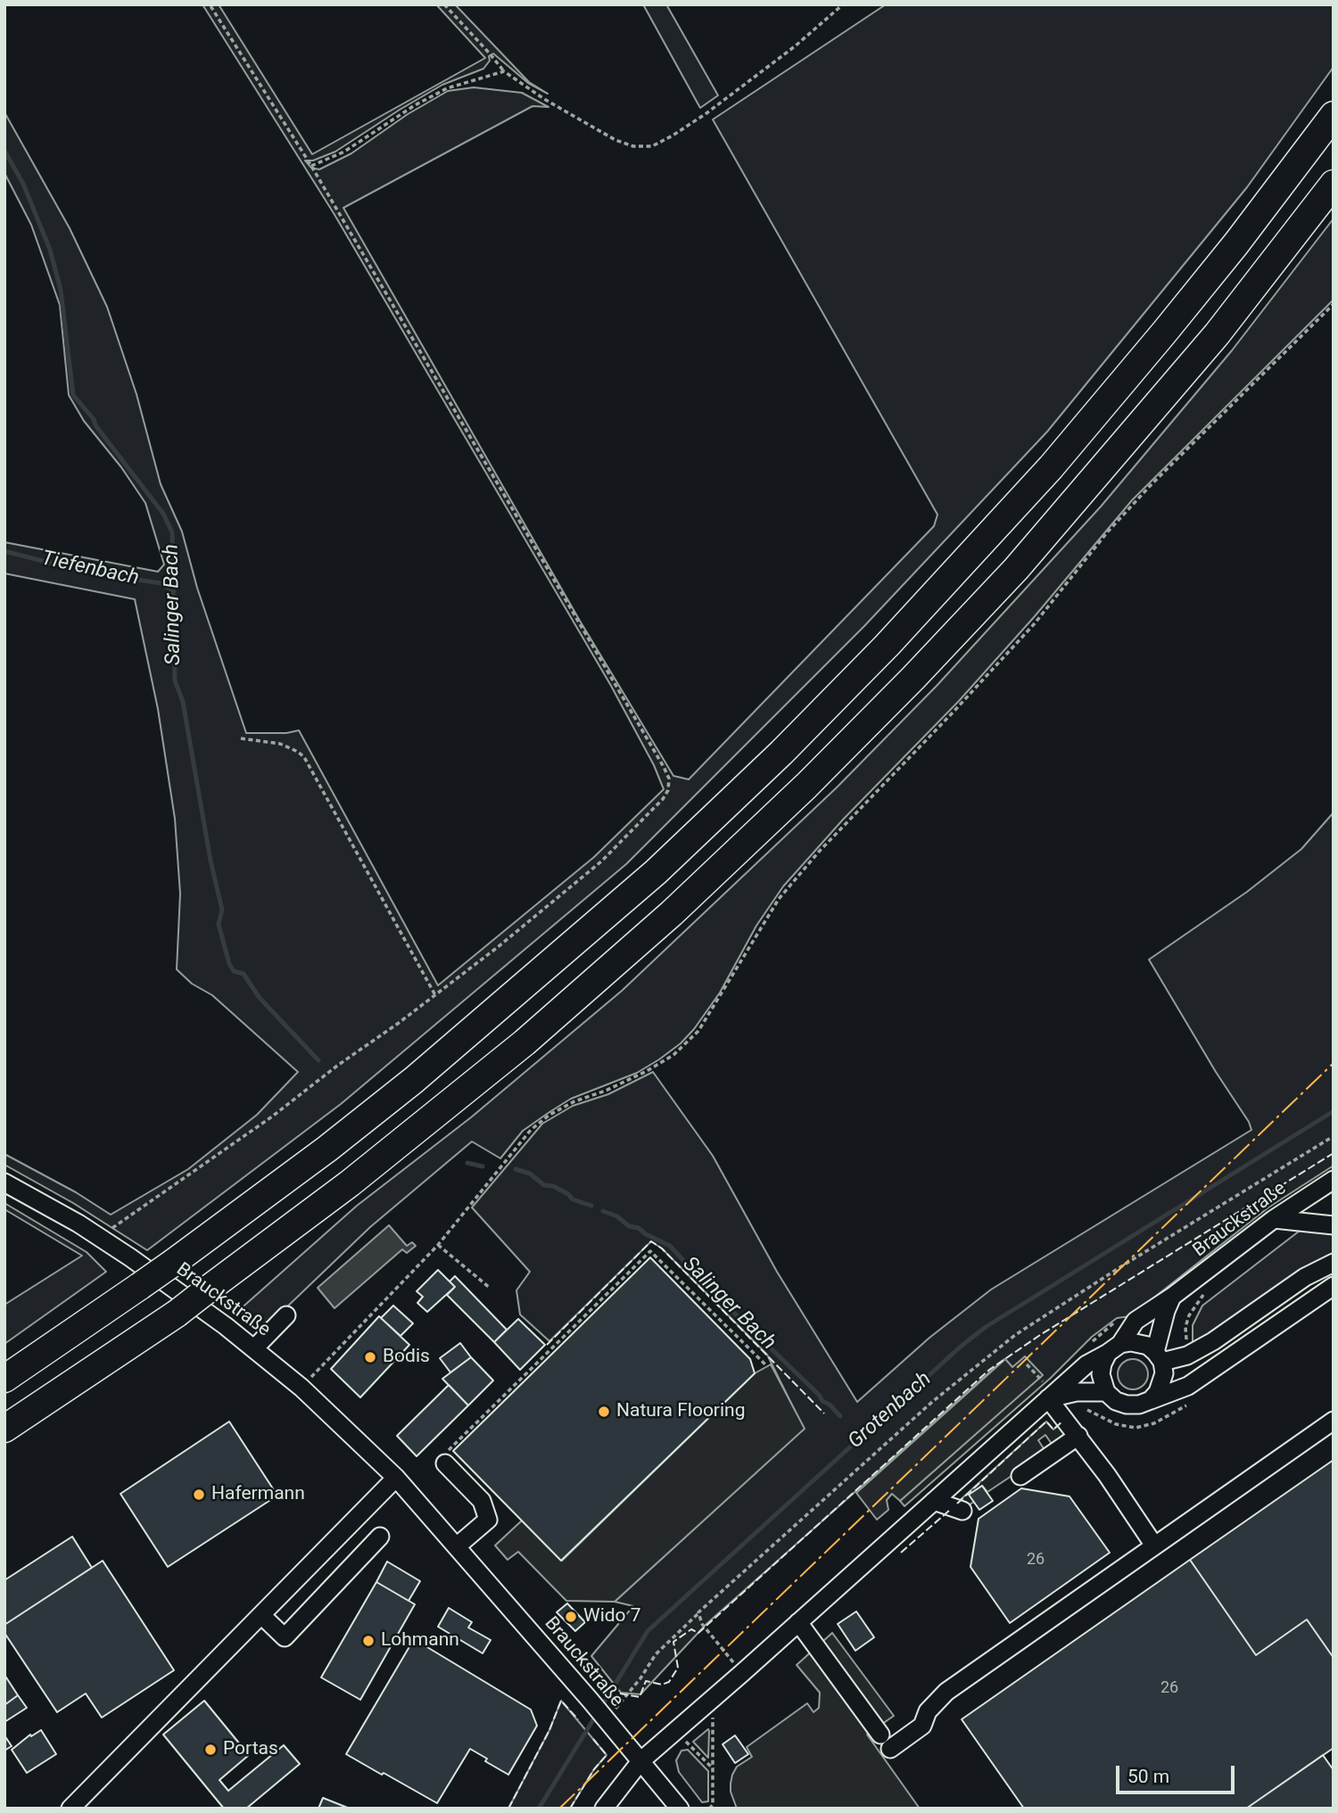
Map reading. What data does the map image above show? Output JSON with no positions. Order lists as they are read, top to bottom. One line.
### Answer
{"streets":{"street":["Brauckstraße"]},"water":["Tiefenbach","Salinger Bach","Grotenbach"],"places":["Bodis","Natura Flooring","Hafermann","Wido 7","Lohmann","Portas"],"house_numbers":["26","26"],"scale_bar":"50 m"}
